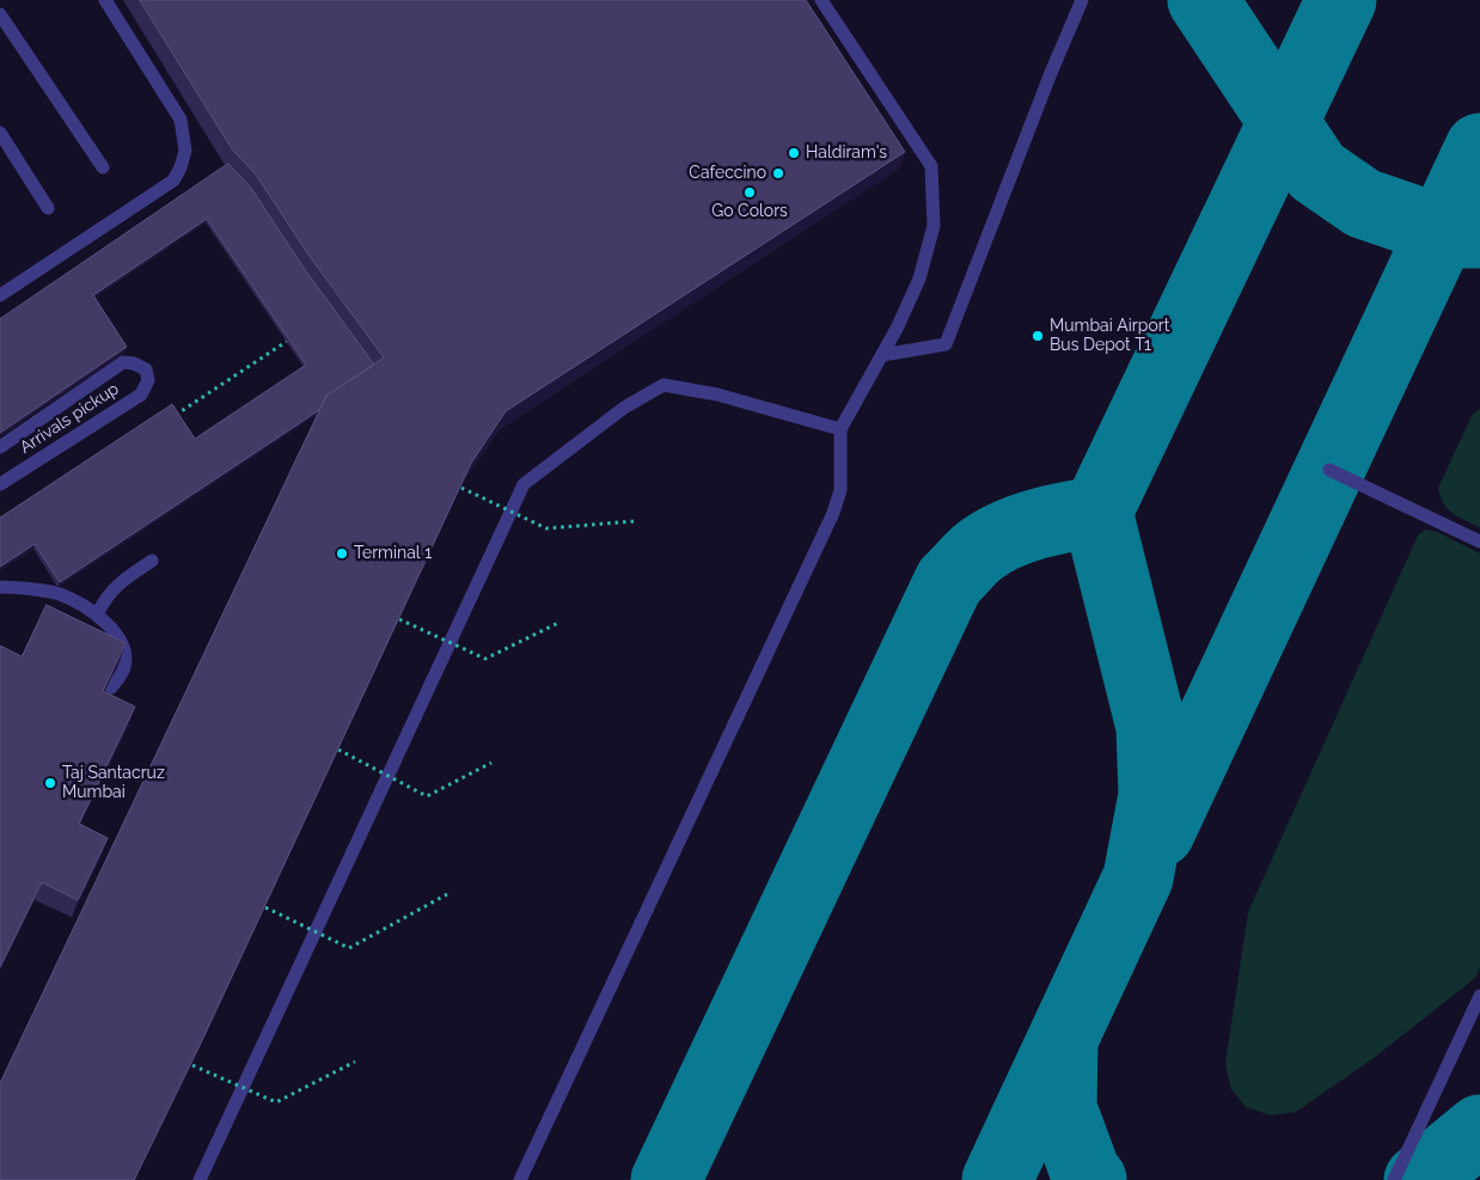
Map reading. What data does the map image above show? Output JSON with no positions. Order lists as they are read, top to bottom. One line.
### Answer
{"streets":{"lane":["Arrivals pickup"]},"places":["Haldiram's","Cafeccino","Go Colors","Mumbai Airport Bus Depot T1","Terminal 1","Taj Santacruz Mumbai"]}
